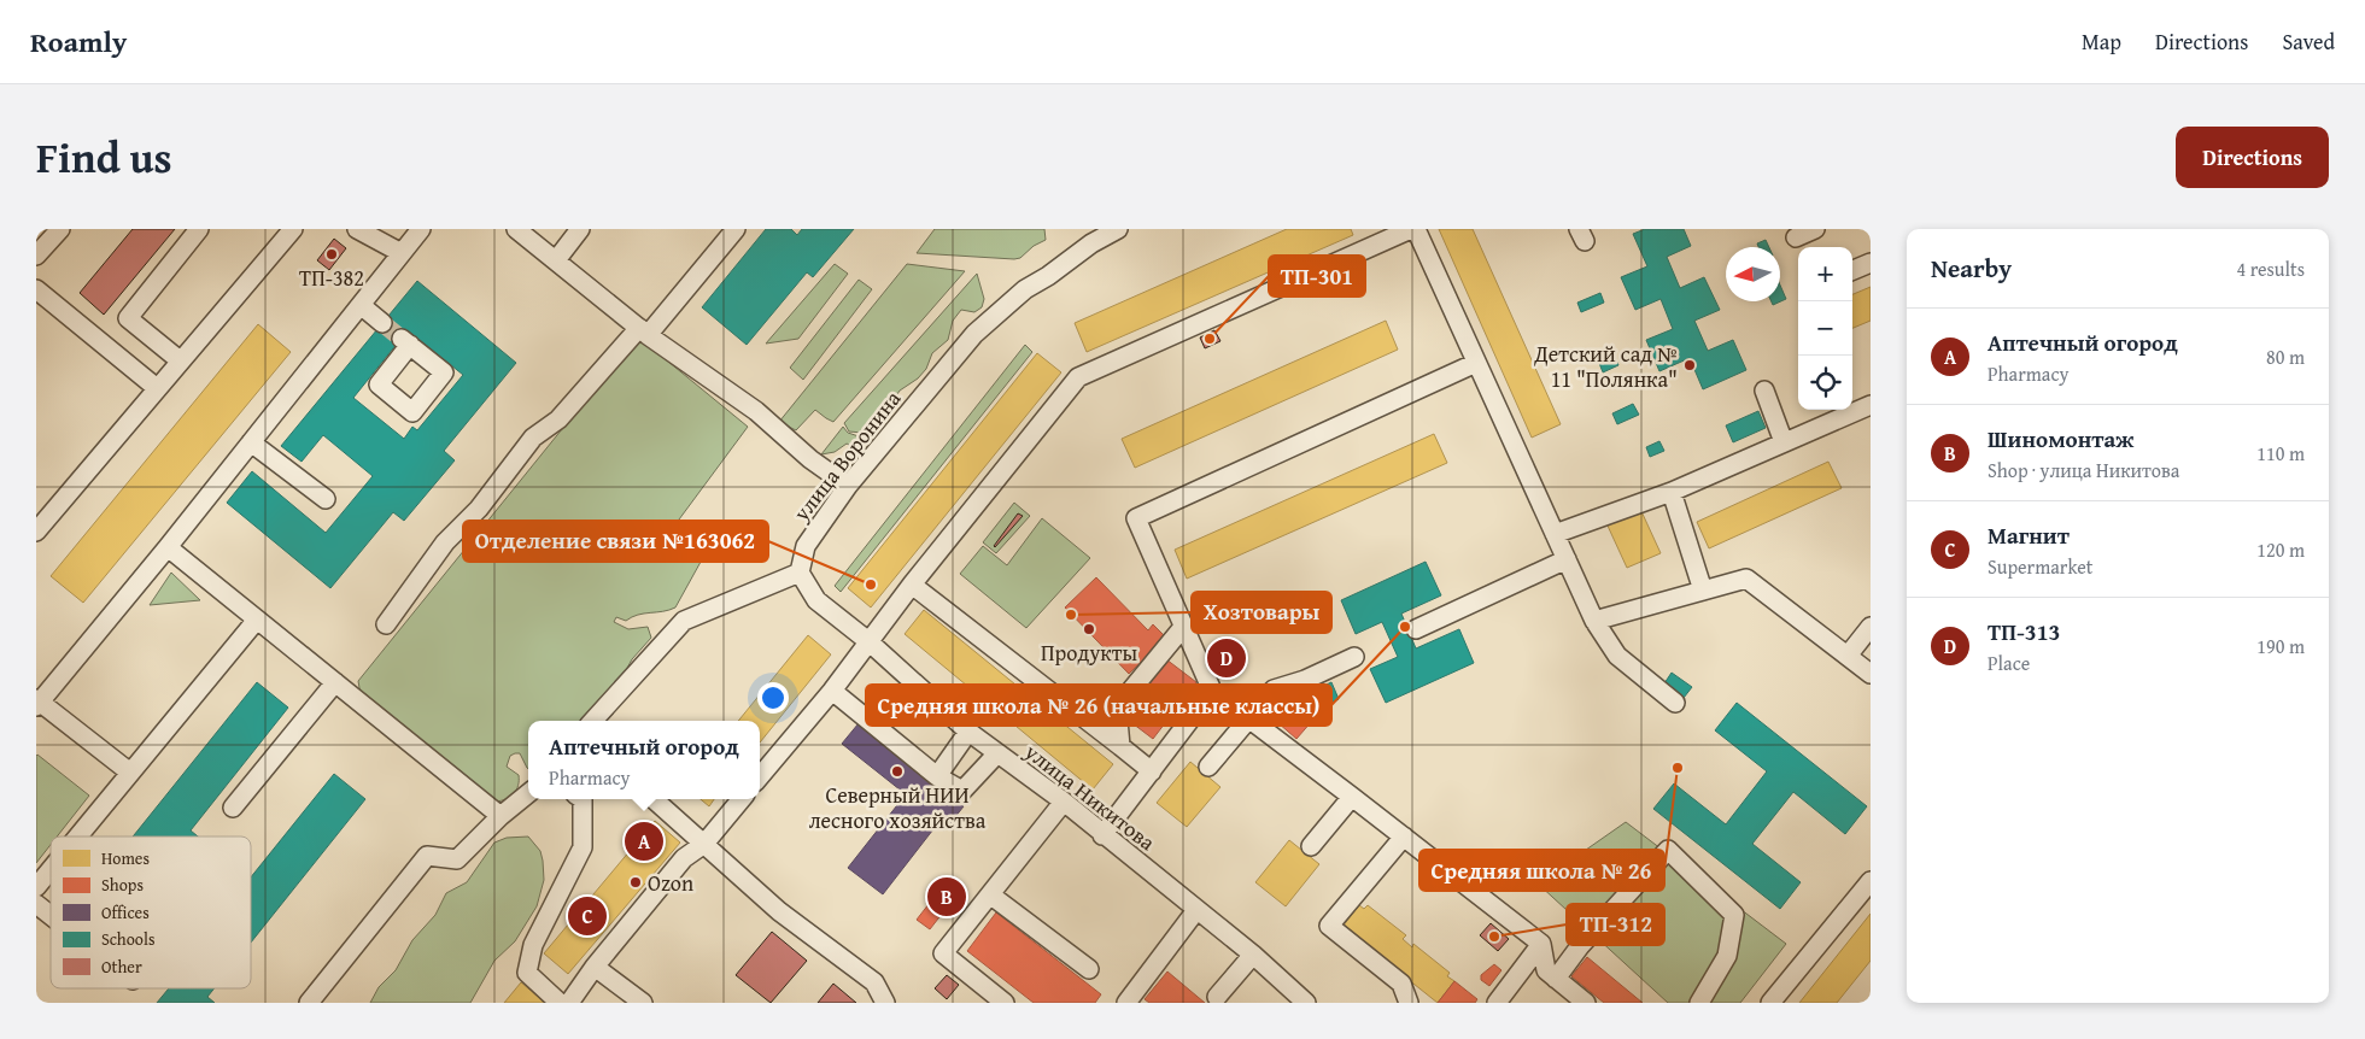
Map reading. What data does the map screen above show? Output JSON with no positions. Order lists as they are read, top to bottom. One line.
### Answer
{"streets":{"street":["улица Воронина","улица Никитова"]},"crossings":[["улица Воронина","улица Никитова"]],"places":["ТП-382","ТП-301","Детский сад № 11 \"Полянка\"","Отделение связи №163062","Хозтовары","Средняя школа № 26 (начальные классы)","Продукты","Средняя школа № 26","Северный НИИ лесного хозяйства","Ozon","ТП-312"],"legend":["Homes","Shops","Offices","Schools","Other"],"north":"left","page":{"header":"Roamly","nav":["Map","Directions","Saved"],"title":"Find us","buttons":"Directions","heading":["Nearby","4 results"],"map_buttons":["+","−"],"list":[{"mark":"A","name":"Аптечный огород","note":"Pharmacy","value":"80 m"},{"mark":"B","name":"Шиномонтаж","note":"Shop · улица Никитова","value":"110 m"},{"mark":"C","name":"Магнит","note":"Supermarket","value":"120 m"},{"mark":"D","name":"ТП-313","note":"Place","value":"190 m"}],"pins":["D","A","B","C"],"popup":["Аптечный огород","Pharmacy"]}}
